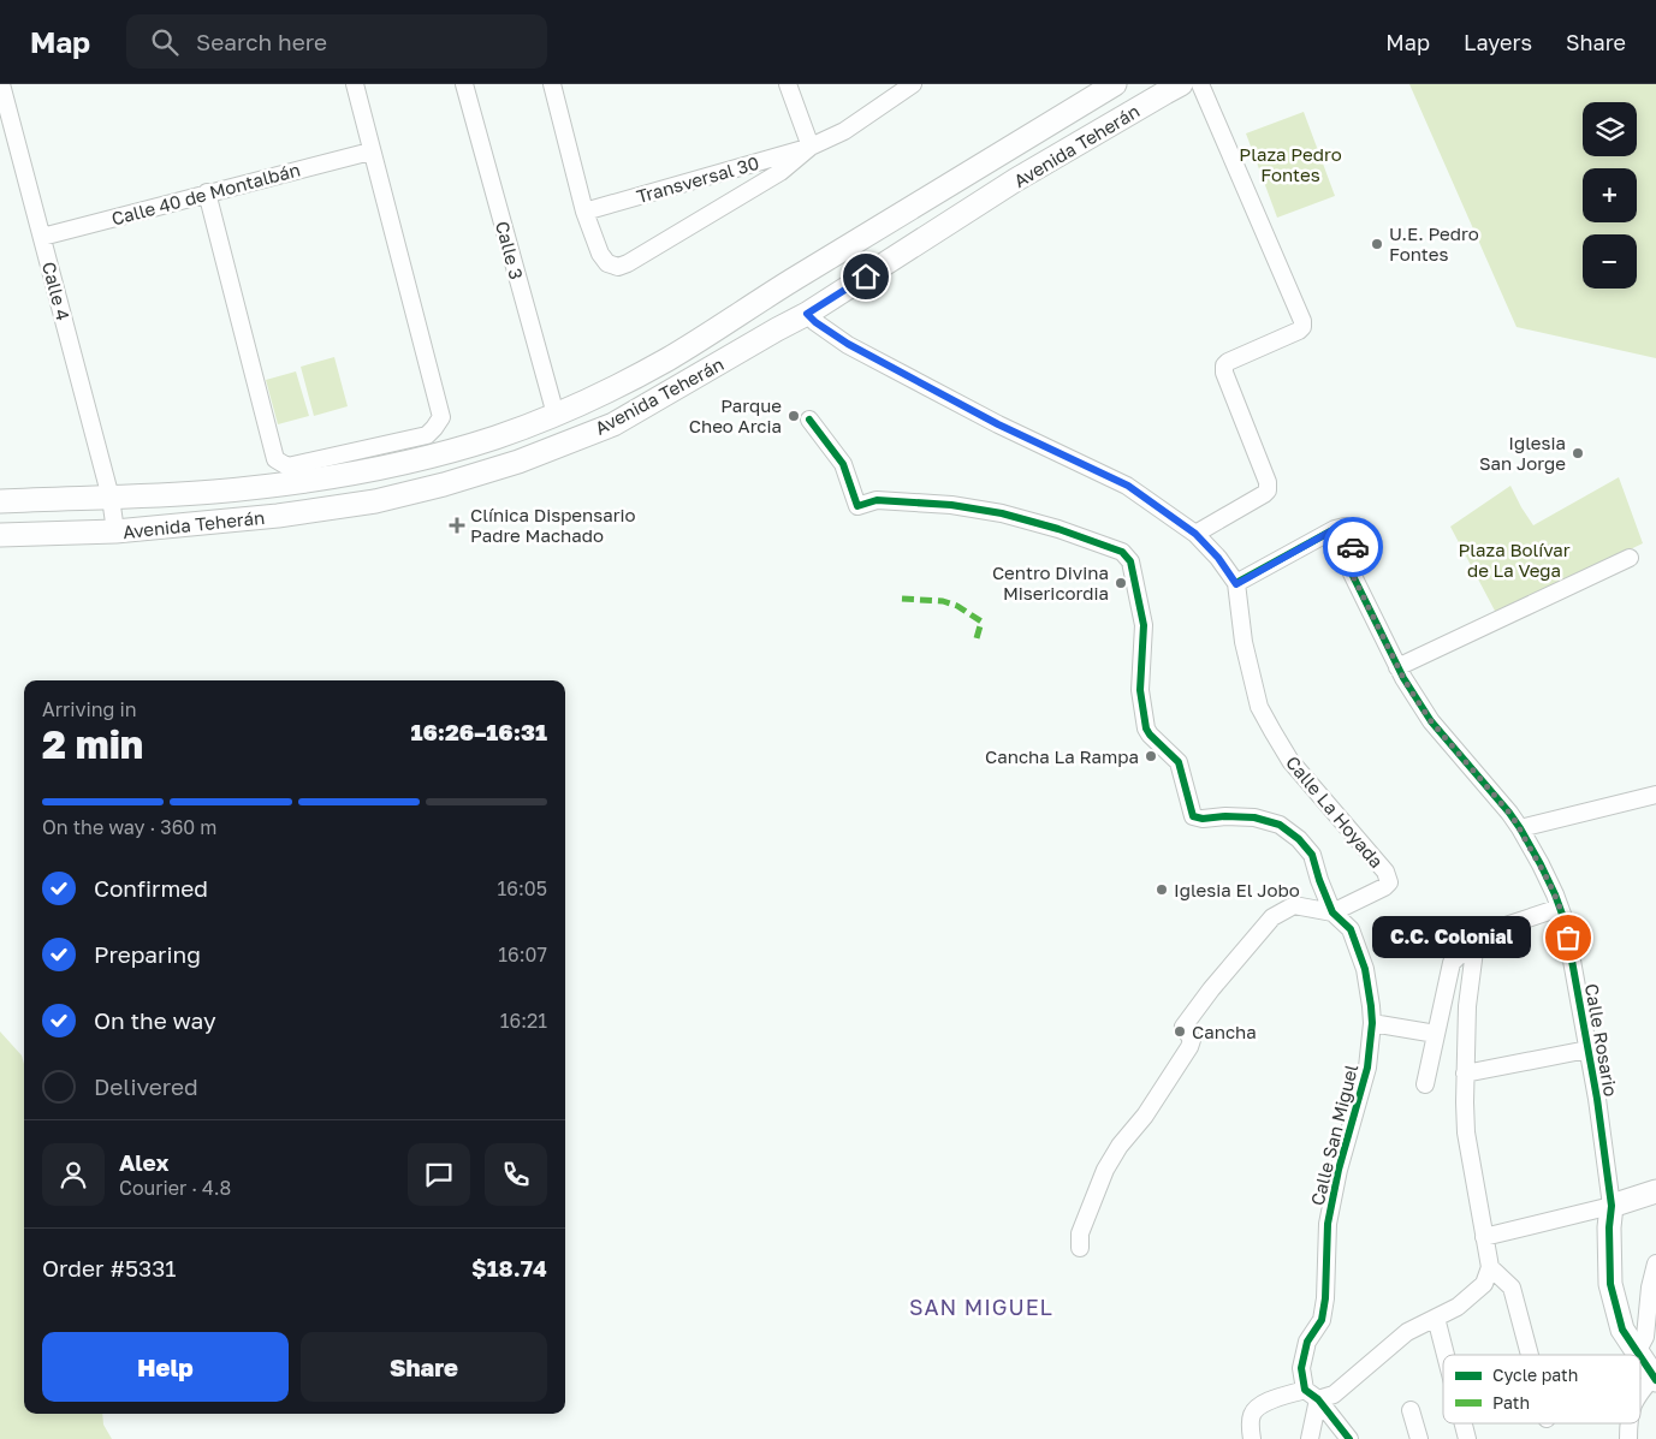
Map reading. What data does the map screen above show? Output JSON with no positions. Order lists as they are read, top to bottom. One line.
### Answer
{"streets":{"main road":["Avenida Teherán","Calle Rosario"],"street":["Transversal 30","Calle 40 de Montalbán","Calle 3","Calle 4","Calle La Hoyada","Calle San Miguel"]},"crossings":[["Avenida Teherán","Calle 3"],["Avenida Teherán","Calle 4"],["Avenida Teherán","Calle La Hoyada"],["Calle 40 de Montalbán","Calle 4"],["Calle La Hoyada","Calle Rosario"],["Calle La Hoyada","Calle San Miguel"]],"districts":["SAN MIGUEL"],"parks":["Plaza Pedro Fontes","Plaza Bolívar de La Vega"],"places":{"other":["U.E. Pedro Fontes","Parque Cheo Arcia","Iglesia San Jorge","Centro Divina Misericordia","Cancha La Rampa","Iglesia El Jobo","C.C. Colonial","Cancha"],"health":["Clínica Dispensario Padre Machado"]},"legend":["Cycle path","Path"],"page":{"header":"Map","search":"Search here","nav":["Map","Layers","Share"],"map_buttons":["+","−"],"heading":["2 min","Arriving in","16:26–16:31"],"panel":["Alex","Courier · 4.8","Order #5331","$18.74"],"bar":"On the way · 360 m","list":[["Confirmed","16:05"],["Preparing","16:07"],["On the way","16:21"],"Delivered"],"bubble":"C.C. Colonial","buttons":["Help","Share"]}}
